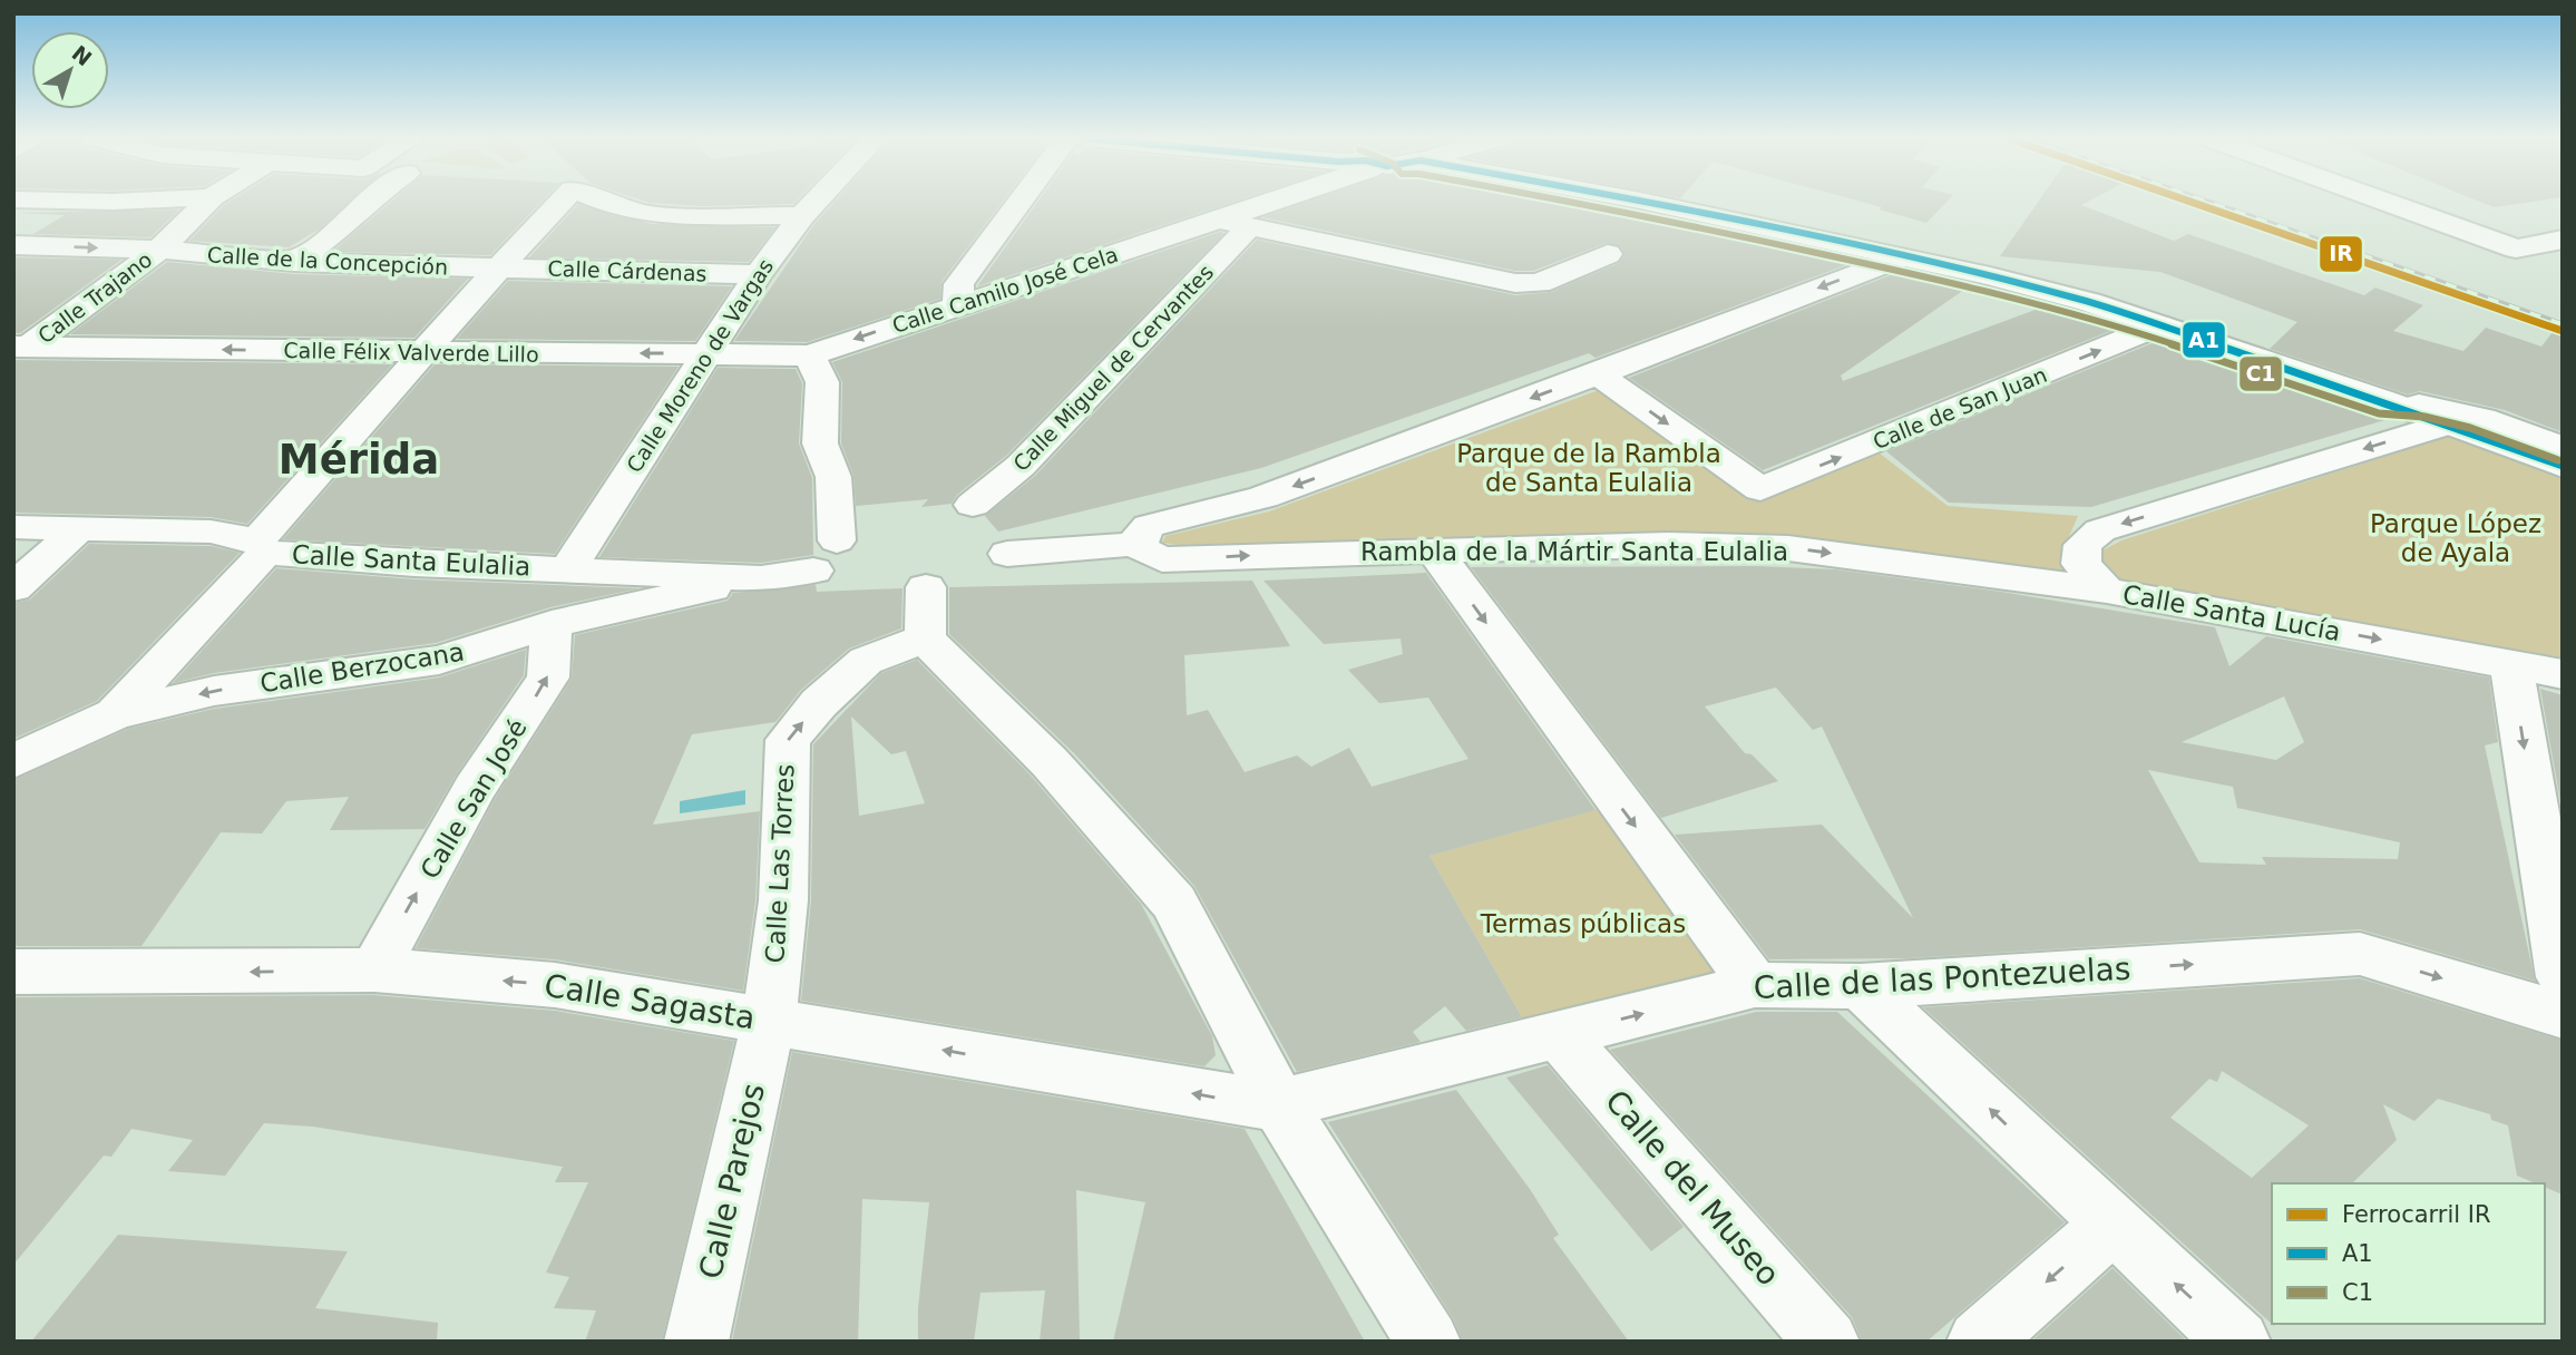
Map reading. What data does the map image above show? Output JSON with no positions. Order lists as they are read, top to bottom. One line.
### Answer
{"streets":{"street":["Calle de la Concepción","Calle Cárdenas","Calle Camilo José Cela","Calle Trajano","Calle Félix Valverde Lillo","Calle Moreno de Vargas","Calle Miguel de Cervantes","Calle de San Juan","Rambla de la Mártir Santa Eulalia","Calle Santa Eulalia","Calle Santa Lucía","Calle Berzocana","Calle San José","Calle Las Torres","Calle de las Pontezuelas","Calle Sagasta","Calle Parejos","Calle del Museo"]},"crossings":[["Calle de la Concepción","Calle Cárdenas"],["Calle de la Concepción","Calle Trajano"],["Calle Cárdenas","Calle Moreno de Vargas"],["Calle Camilo José Cela","Calle Félix Valverde Lillo"],["Calle Camilo José Cela","Calle Miguel de Cervantes"],["Calle Trajano","Calle Félix Valverde Lillo"],["Calle Félix Valverde Lillo","Calle Moreno de Vargas"],["Calle Moreno de Vargas","Calle Santa Eulalia"],["Rambla de la Mártir Santa Eulalia","Calle Santa Lucía"],["Calle Santa Eulalia","Calle Berzocana"],["Calle Berzocana","Calle San José"],["Calle San José","Calle Sagasta"],["Calle Las Torres","Calle Sagasta"],["Calle Las Torres","Calle Parejos"],["Calle de las Pontezuelas","Calle Sagasta"],["Calle de las Pontezuelas","Calle del Museo"],["Calle Sagasta","Calle Parejos"]],"one_way":["Calle Félix Valverde Lillo","Calle Berzocana","Calle Las Torres","Calle de las Pontezuelas","Calle Sagasta"],"districts":["Mérida"],"parks":["Parque de la Rambla de Santa Eulalia","Parque López de Ayala","Termas públicas"],"lines":["rail line IR","transit line A1","transit line C1"],"legend":["Ferrocarril IR","A1","C1"],"north":"top right"}
